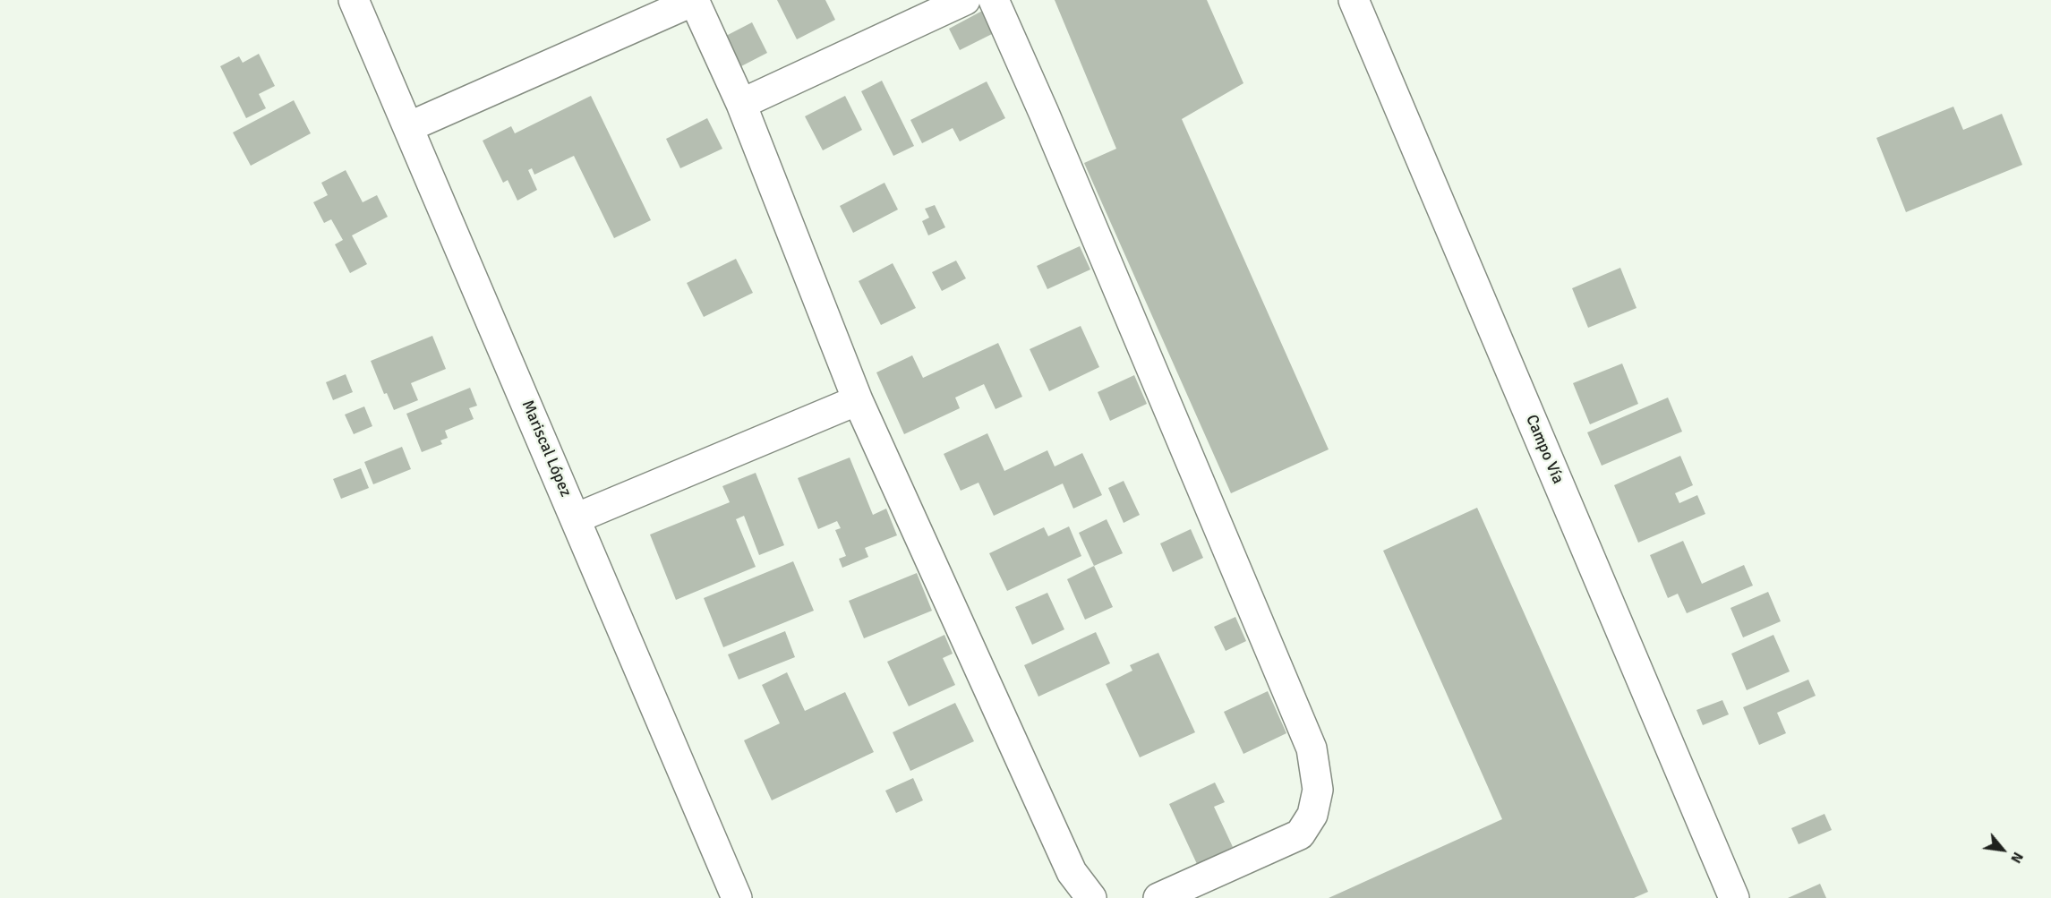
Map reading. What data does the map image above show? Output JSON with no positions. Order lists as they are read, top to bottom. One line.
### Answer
{"streets":{"street":["Mariscal López","Campo Vía"]},"north":"bottom right"}
